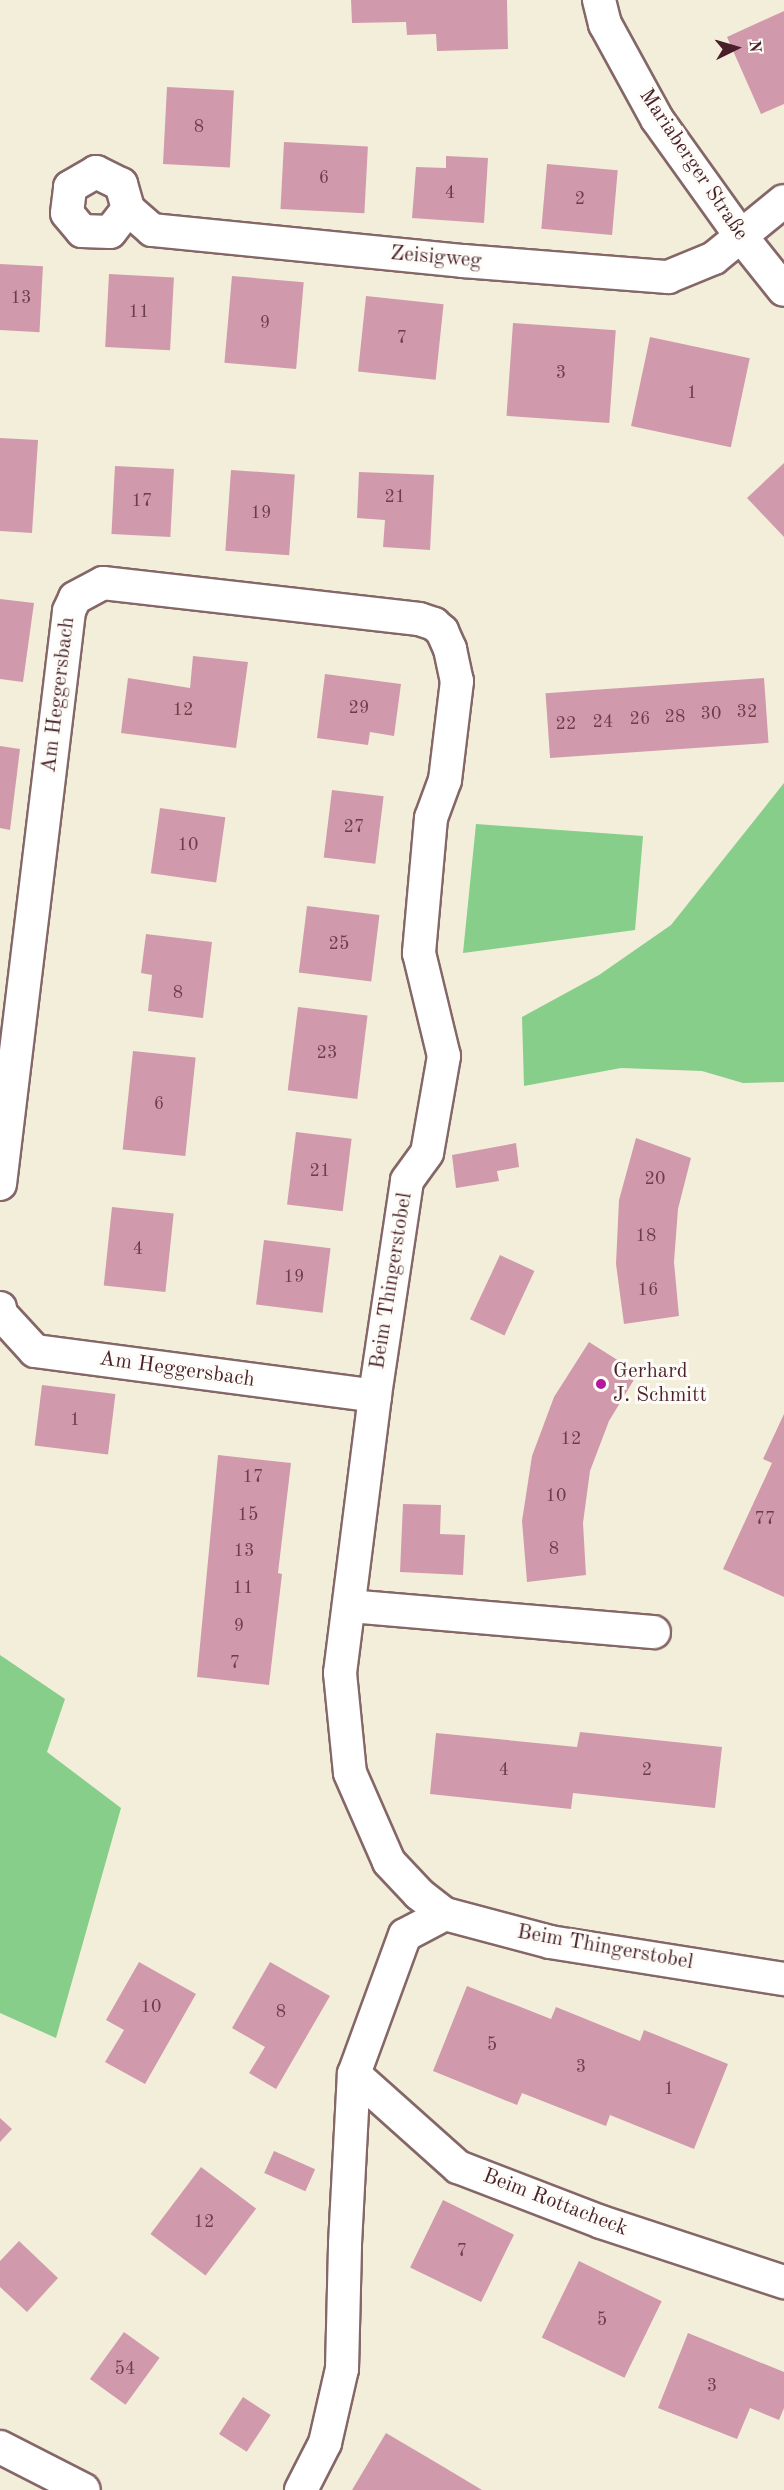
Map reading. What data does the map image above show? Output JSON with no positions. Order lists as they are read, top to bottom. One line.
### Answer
{"streets":{"street":["Mariaberger Straße","Zeisigweg","Am Heggersbach","Beim Thingerstobel","Beim Rottacheck"]},"crossings":[["Mariaberger Straße","Zeisigweg"],["Am Heggersbach","Beim Thingerstobel"]],"places":["Gerhard J. Schmitt"],"house_numbers":["8","6","4","2","13","11","9","7","3","1","21","17","19","29","12","32","30","28","26","24","22","27","10","25","8","23","6","21","20","18","4","19","16","1","12","17","10","15","77","8","13","11","9","7","4","2","10","8","5","3","1","12","7","5","54","3"],"north":"right"}
